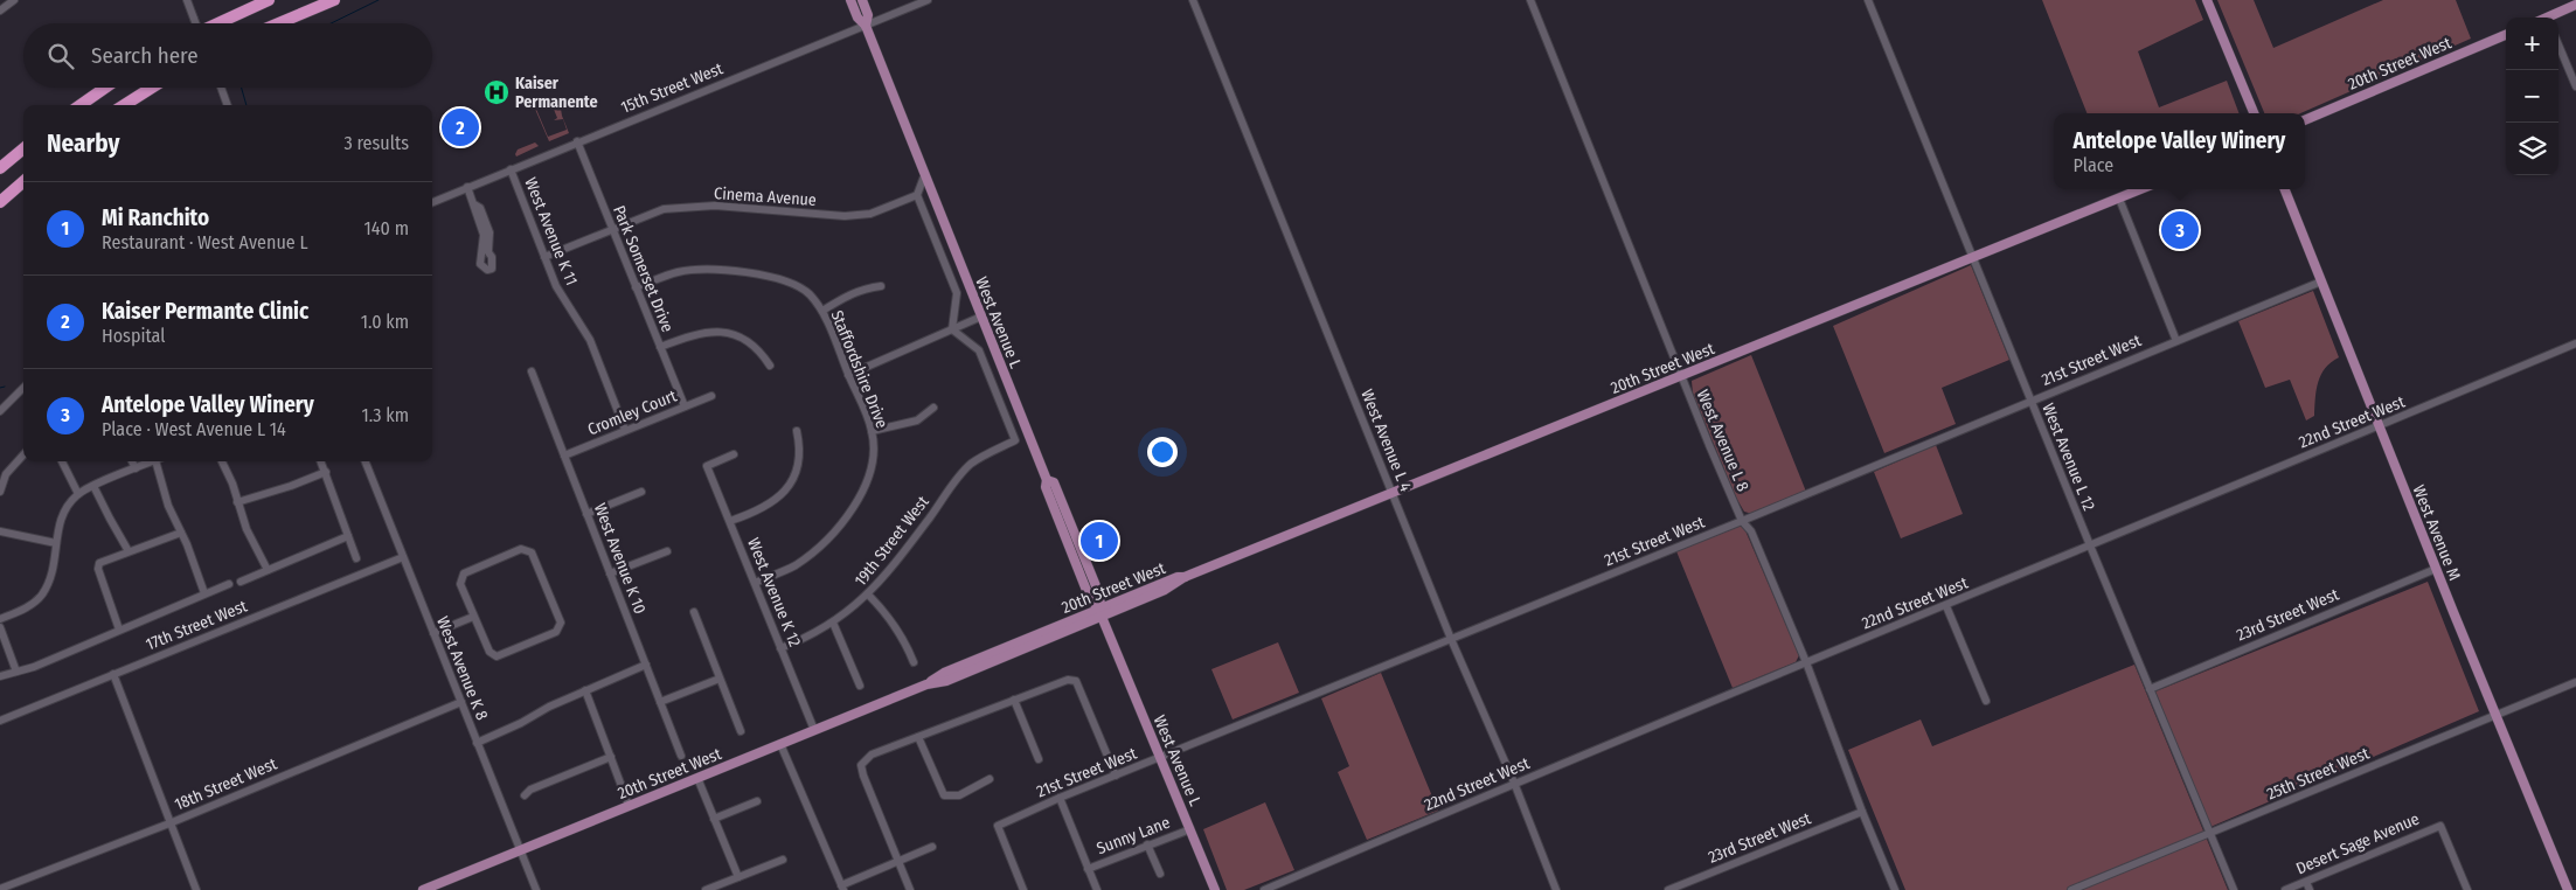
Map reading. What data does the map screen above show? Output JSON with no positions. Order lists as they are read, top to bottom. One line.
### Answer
{"streets":{"main road":["20th Street West","West Avenue L","West Avenue M"],"street":["15th Street West","Cinema Avenue","West Avenue K 11","Park Somerset Drive","21st Street West","Staffordshire Drive","Cromley Court","22nd Street West","West Avenue L 4","West Avenue L 8","West Avenue L 12","19th Street West","West Avenue K 10","West Avenue K 12","23rd Street West","17th Street West","West Avenue K 8","25th Street West","18th Street West","Sunny Lane","Desert Sage Avenue"]},"crossings":[["20th Street West","West Avenue L"],["20th Street West","West Avenue L 4"],["20th Street West","West Avenue L 8"],["20th Street West","West Avenue L 12"],["20th Street West","West Avenue K 12"],["20th Street West","West Avenue K 8"],["15th Street West","West Avenue K 11"],["15th Street West","Park Somerset Drive"],["15th Street West","West Avenue L"],["Cinema Avenue","West Avenue K 11"],["Cinema Avenue","Park Somerset Drive"],["Cinema Avenue","West Avenue L"],["West Avenue K 11","Cromley Court"],["Park Somerset Drive","Staffordshire Drive"],["Park Somerset Drive","Cromley Court"],["West Avenue L","21st Street West"],["West Avenue L","19th Street West"],["West Avenue L","Sunny Lane"],["21st Street West","West Avenue L 4"],["21st Street West","West Avenue L 8"],["21st Street West","West Avenue L 12"],["21st Street West","West Avenue M"],["Staffordshire Drive","West Avenue K 12"],["Cromley Court","West Avenue K 10"],["22nd Street West","West Avenue L 4"],["22nd Street West","West Avenue L 8"],["22nd Street West","West Avenue L 12"],["22nd Street West","West Avenue M"],["West Avenue L 8","23rd Street West"],["West Avenue L 12","23rd Street West"],["West Avenue L 12","25th Street West"],["West Avenue M","23rd Street West"],["West Avenue M","25th Street West"],["19th Street West","West Avenue K 12"],["17th Street West","West Avenue K 8"],["West Avenue K 8","18th Street West"]],"places":{"hospital":["Kaiser Permanente"]},"page":{"map_buttons":["+","−"],"search":"Search here","heading":["Nearby","3 results"],"pins":["2","3","1"],"popup":["Antelope Valley Winery","Place"],"list":[{"mark":"1","name":"Mi Ranchito","note":"Restaurant · West Avenue L","value":"140 m"},{"mark":"2","name":"Kaiser Permante Clinic","note":"Hospital","value":"1.0 km"},{"mark":"3","name":"Antelope Valley Winery","note":"Place · West Avenue L 14","value":"1.3 km"}]}}
